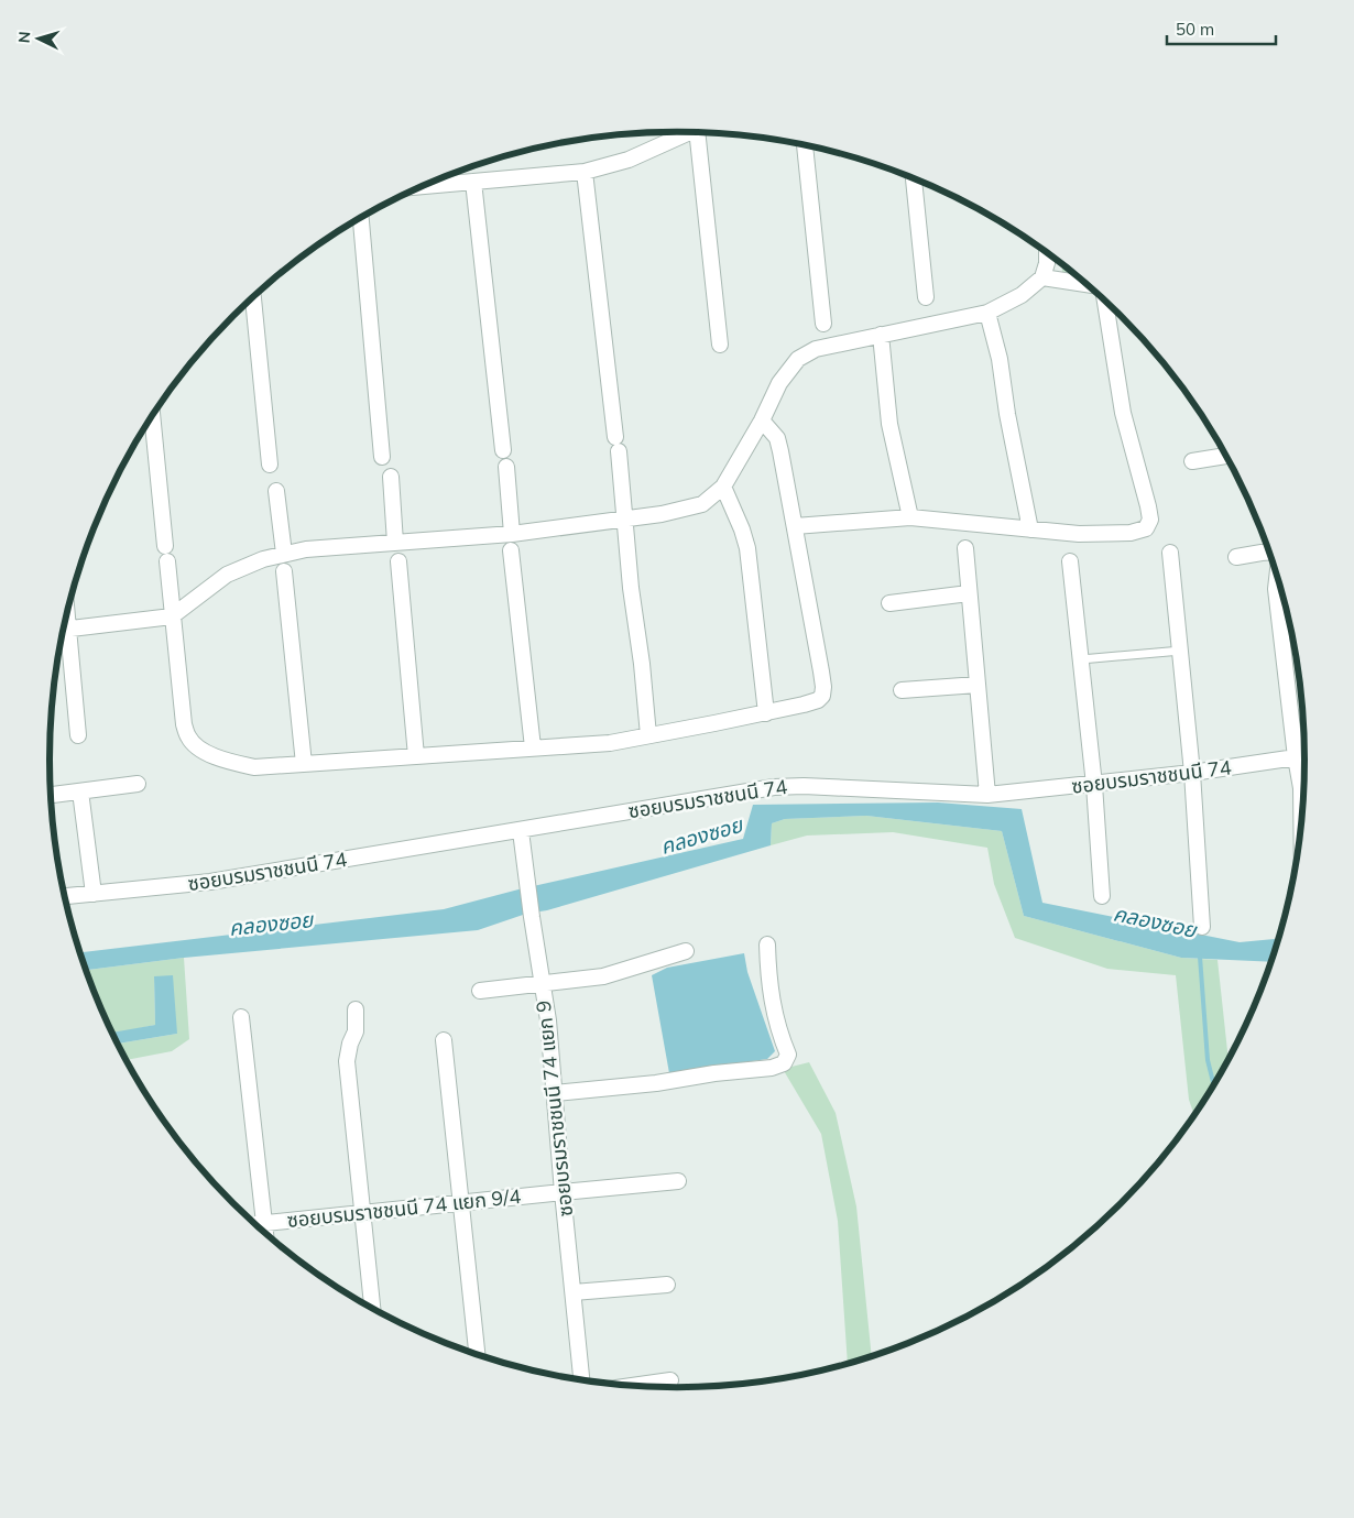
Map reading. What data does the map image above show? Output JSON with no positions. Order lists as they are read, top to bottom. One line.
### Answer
{"streets":{"street":["ซอยบรมราชชนนี 74","ซอยบรมราชชนนี 74 แยก 9","ซอยบรมราชชนนี 74 แยก 9/4"]},"crossings":[["ซอยบรมราชชนนี 74","ซอยบรมราชชนนี 74 แยก 9"],["ซอยบรมราชชนนี 74 แยก 9","ซอยบรมราชชนนี 74 แยก 9/4"]],"water":["คลองซอย"],"scale_bar":"50 m","north":"left"}
